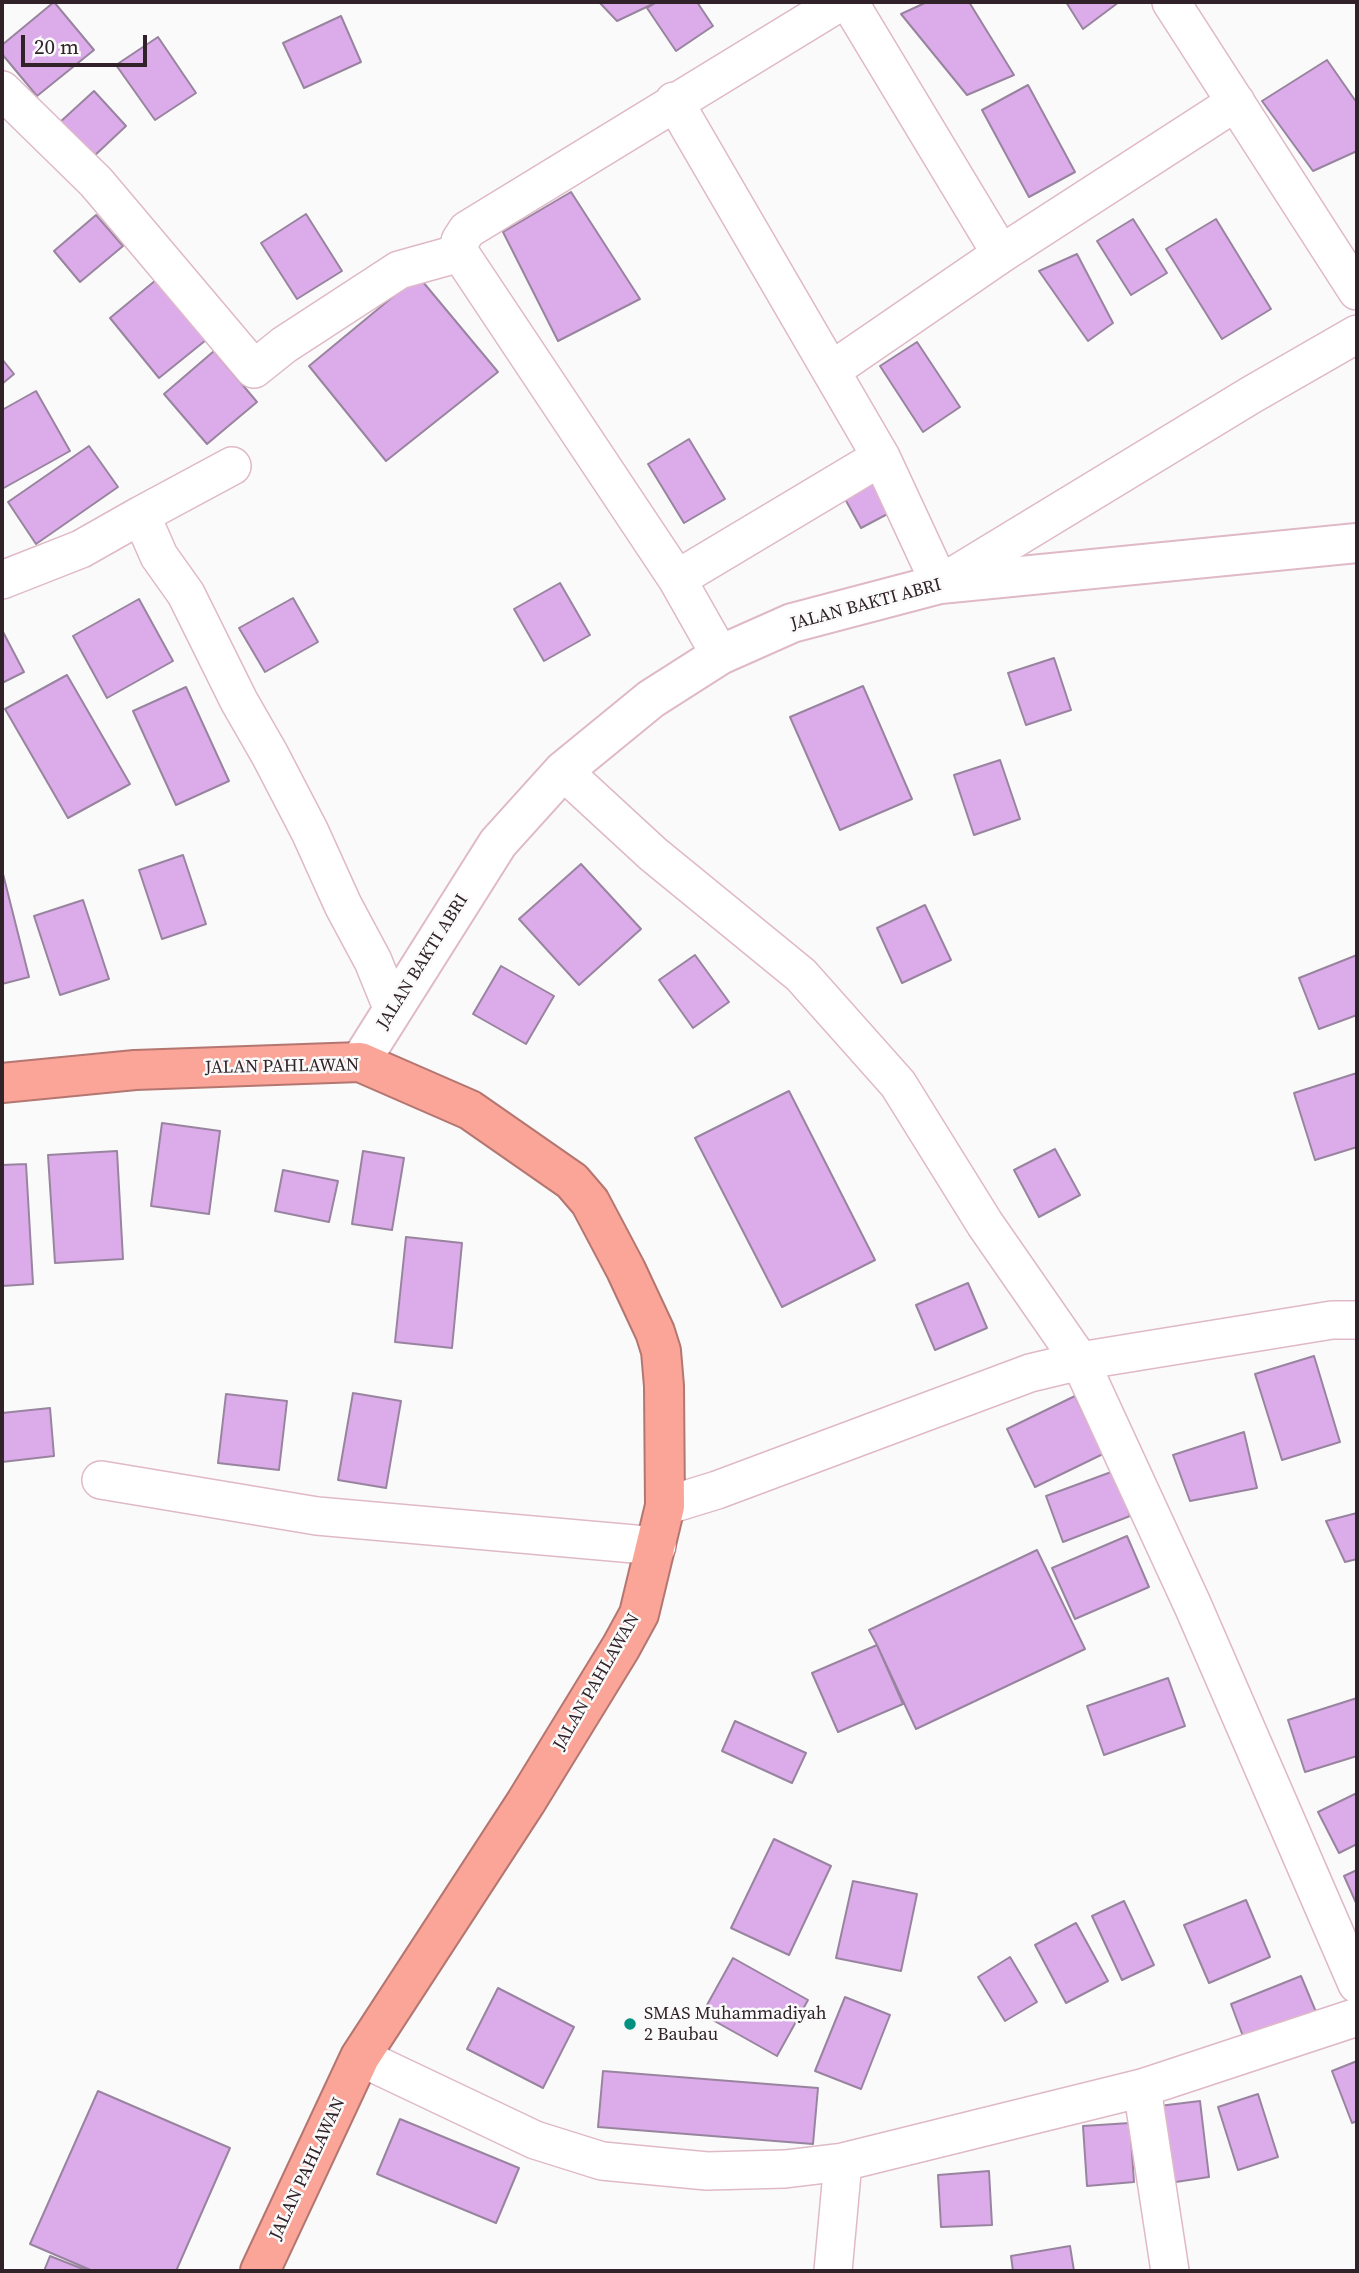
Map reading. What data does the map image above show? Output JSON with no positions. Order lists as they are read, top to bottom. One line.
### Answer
{"streets":{"highway":["JALAN PAHLAWAN"],"street":["JALAN BAKTI ABRI"]},"crossings":[["JALAN BAKTI ABRI","JALAN PAHLAWAN"]],"places":["SMAS Muhammadiyah 2 Baubau"],"scale_bar":"20 m"}
